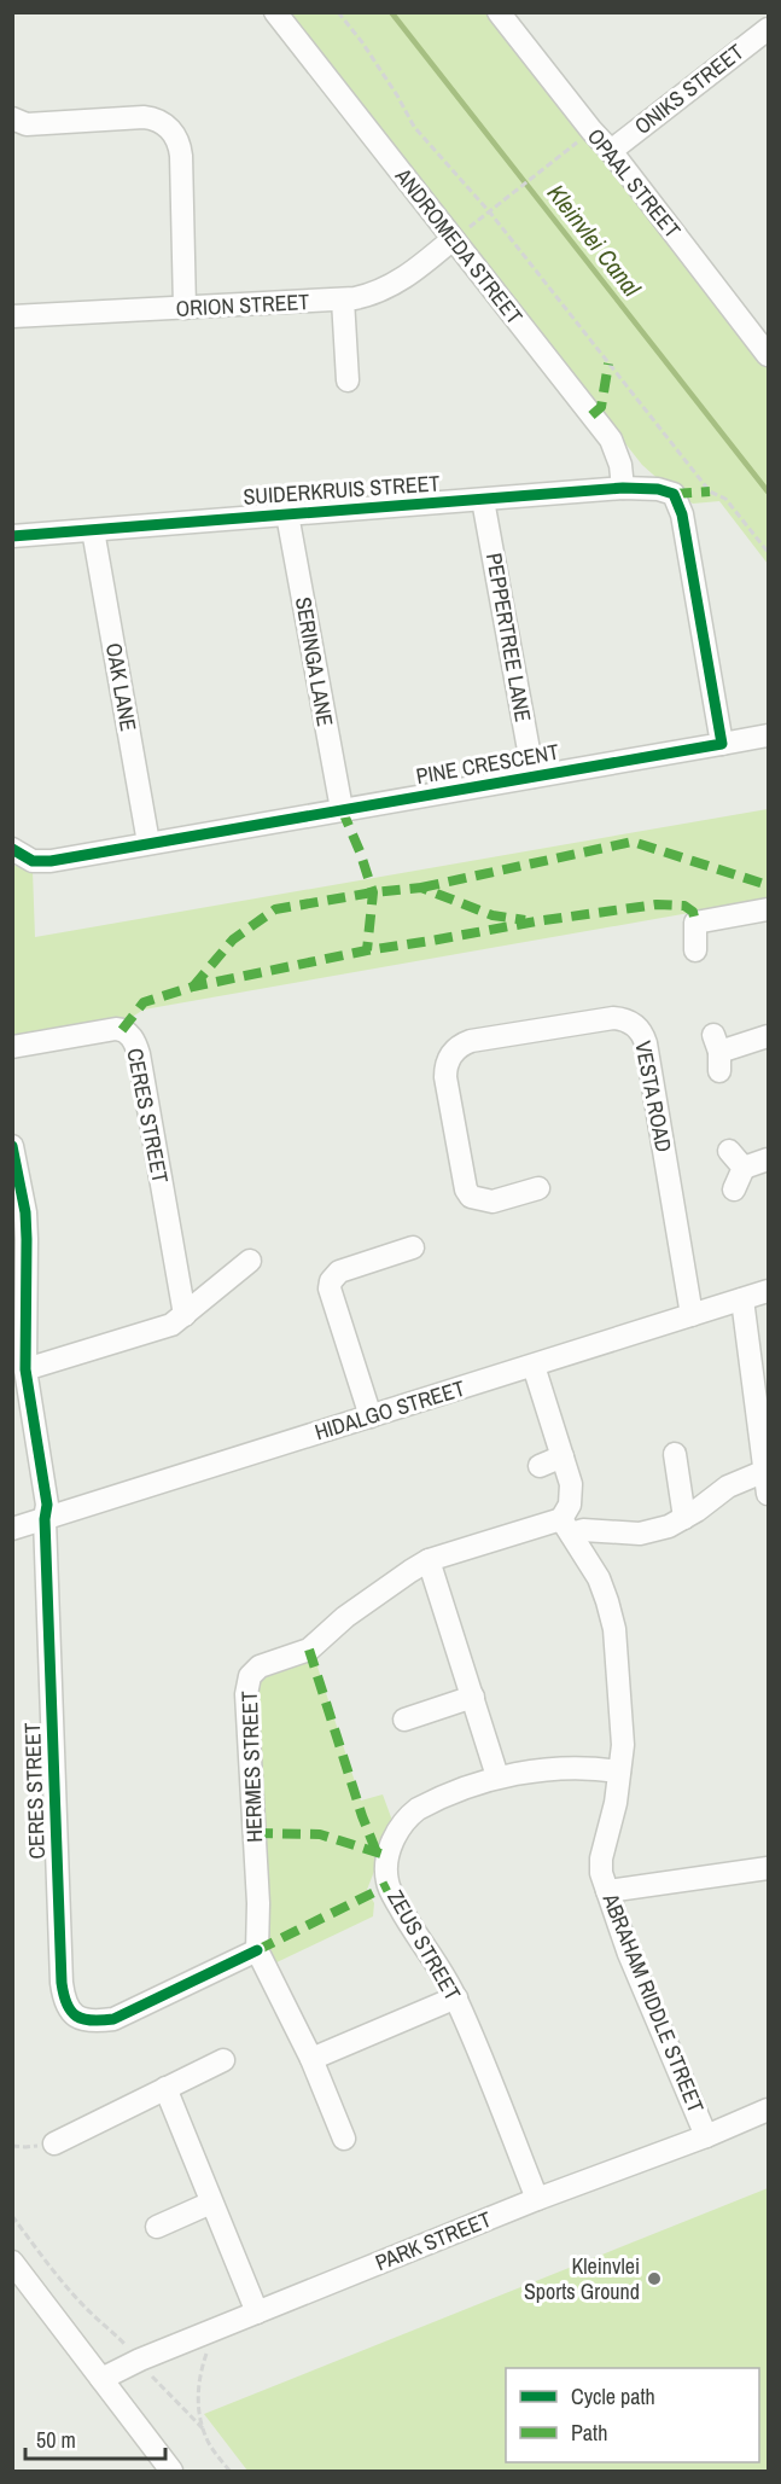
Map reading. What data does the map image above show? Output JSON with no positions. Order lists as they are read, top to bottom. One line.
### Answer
{"streets":{"street":["ONIKS STREET","OPAAL STREET","ANDROMEDA STREET","ORION STREET","SUIDERKRUIS STREET","PEPPERTREE LANE","SERINGA LANE","OAK LANE","PINE CRESCENT","VESTA ROAD","CERES STREET","HIDALGO STREET","HERMES STREET","ZEUS STREET","ABRAHAM RIDDLE STREET","PARK STREET"]},"crossings":[["ONIKS STREET","OPAAL STREET"],["ANDROMEDA STREET","ORION STREET"],["ANDROMEDA STREET","SUIDERKRUIS STREET"],["SUIDERKRUIS STREET","PEPPERTREE LANE"],["SUIDERKRUIS STREET","SERINGA LANE"],["SUIDERKRUIS STREET","OAK LANE"],["SUIDERKRUIS STREET","PINE CRESCENT"],["PEPPERTREE LANE","PINE CRESCENT"],["SERINGA LANE","PINE CRESCENT"],["OAK LANE","PINE CRESCENT"],["VESTA ROAD","HIDALGO STREET"],["CERES STREET","HIDALGO STREET"],["CERES STREET","HERMES STREET"],["HERMES STREET","ABRAHAM RIDDLE STREET"],["ZEUS STREET","ABRAHAM RIDDLE STREET"],["ZEUS STREET","PARK STREET"],["ABRAHAM RIDDLE STREET","PARK STREET"]],"water":["Kleinvlei Canal"],"places":["Kleinvlei Sports Ground"],"legend":["Cycle path","Path"],"scale_bar":"50 m"}
